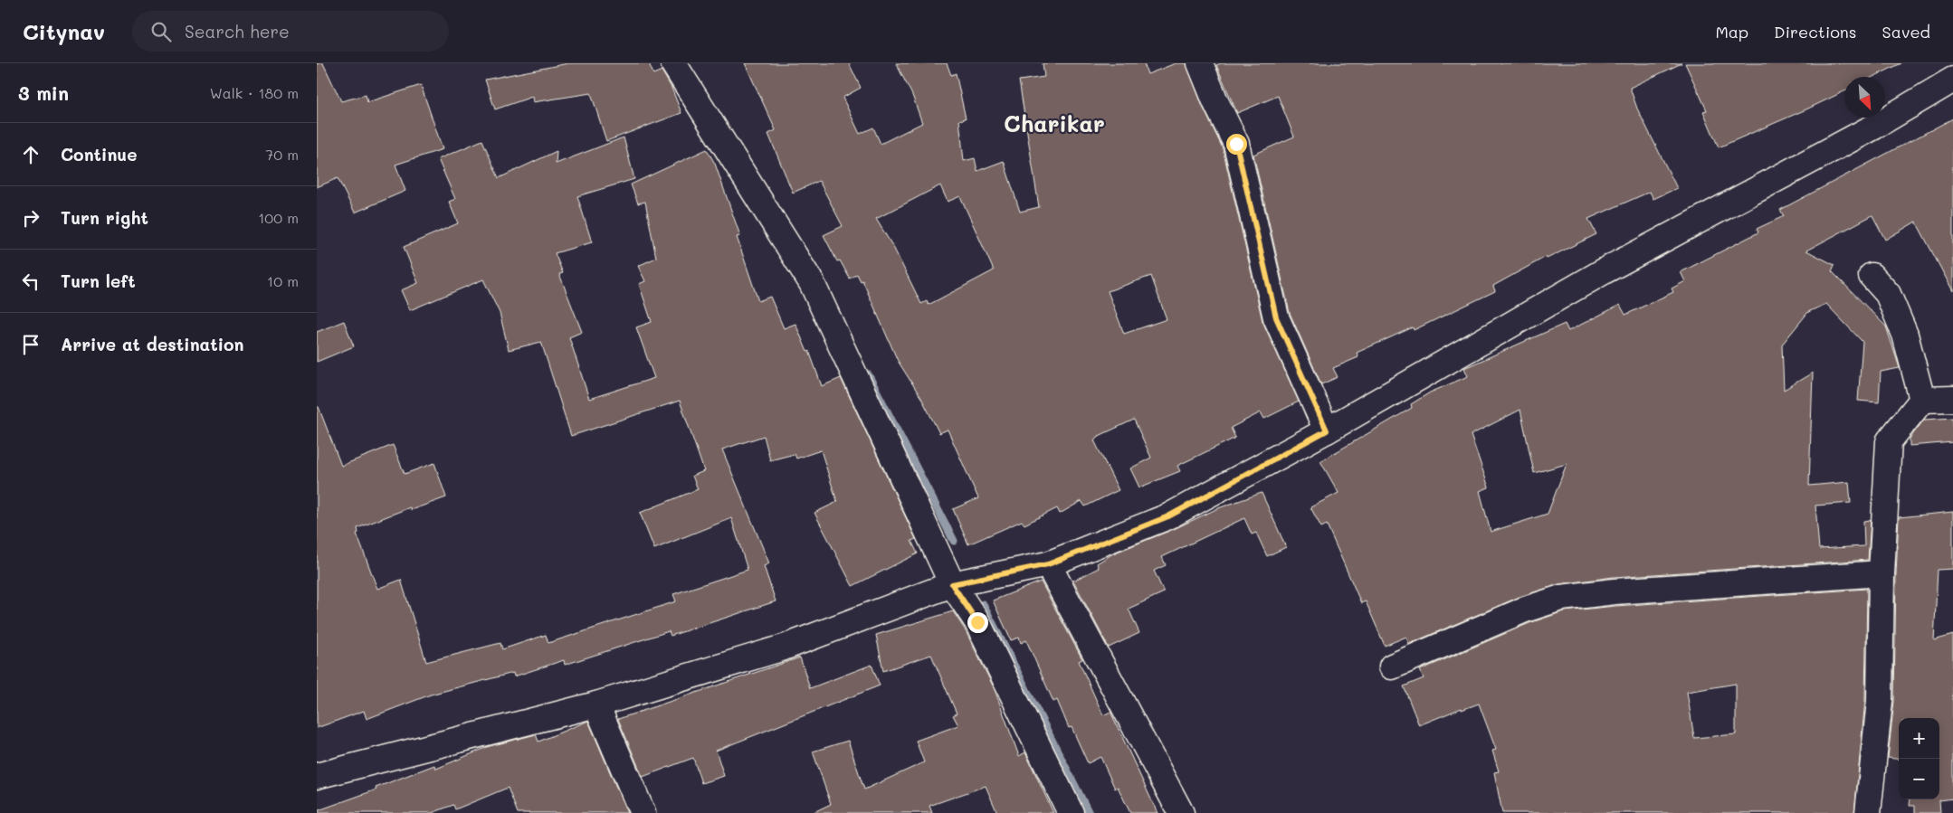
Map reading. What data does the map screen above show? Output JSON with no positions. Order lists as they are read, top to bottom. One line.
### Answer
{"districts":["Charikar"],"north":"bottom right","page":{"header":"Citynav","search":"Search here","nav":["Map","Directions","Saved"],"heading":["3 min","Walk · 180 m"],"list":[["Continue","70 m"],["Turn right","100 m"],["Turn left","10 m"],"Arrive at destination"],"map_buttons":["+","−"]}}
